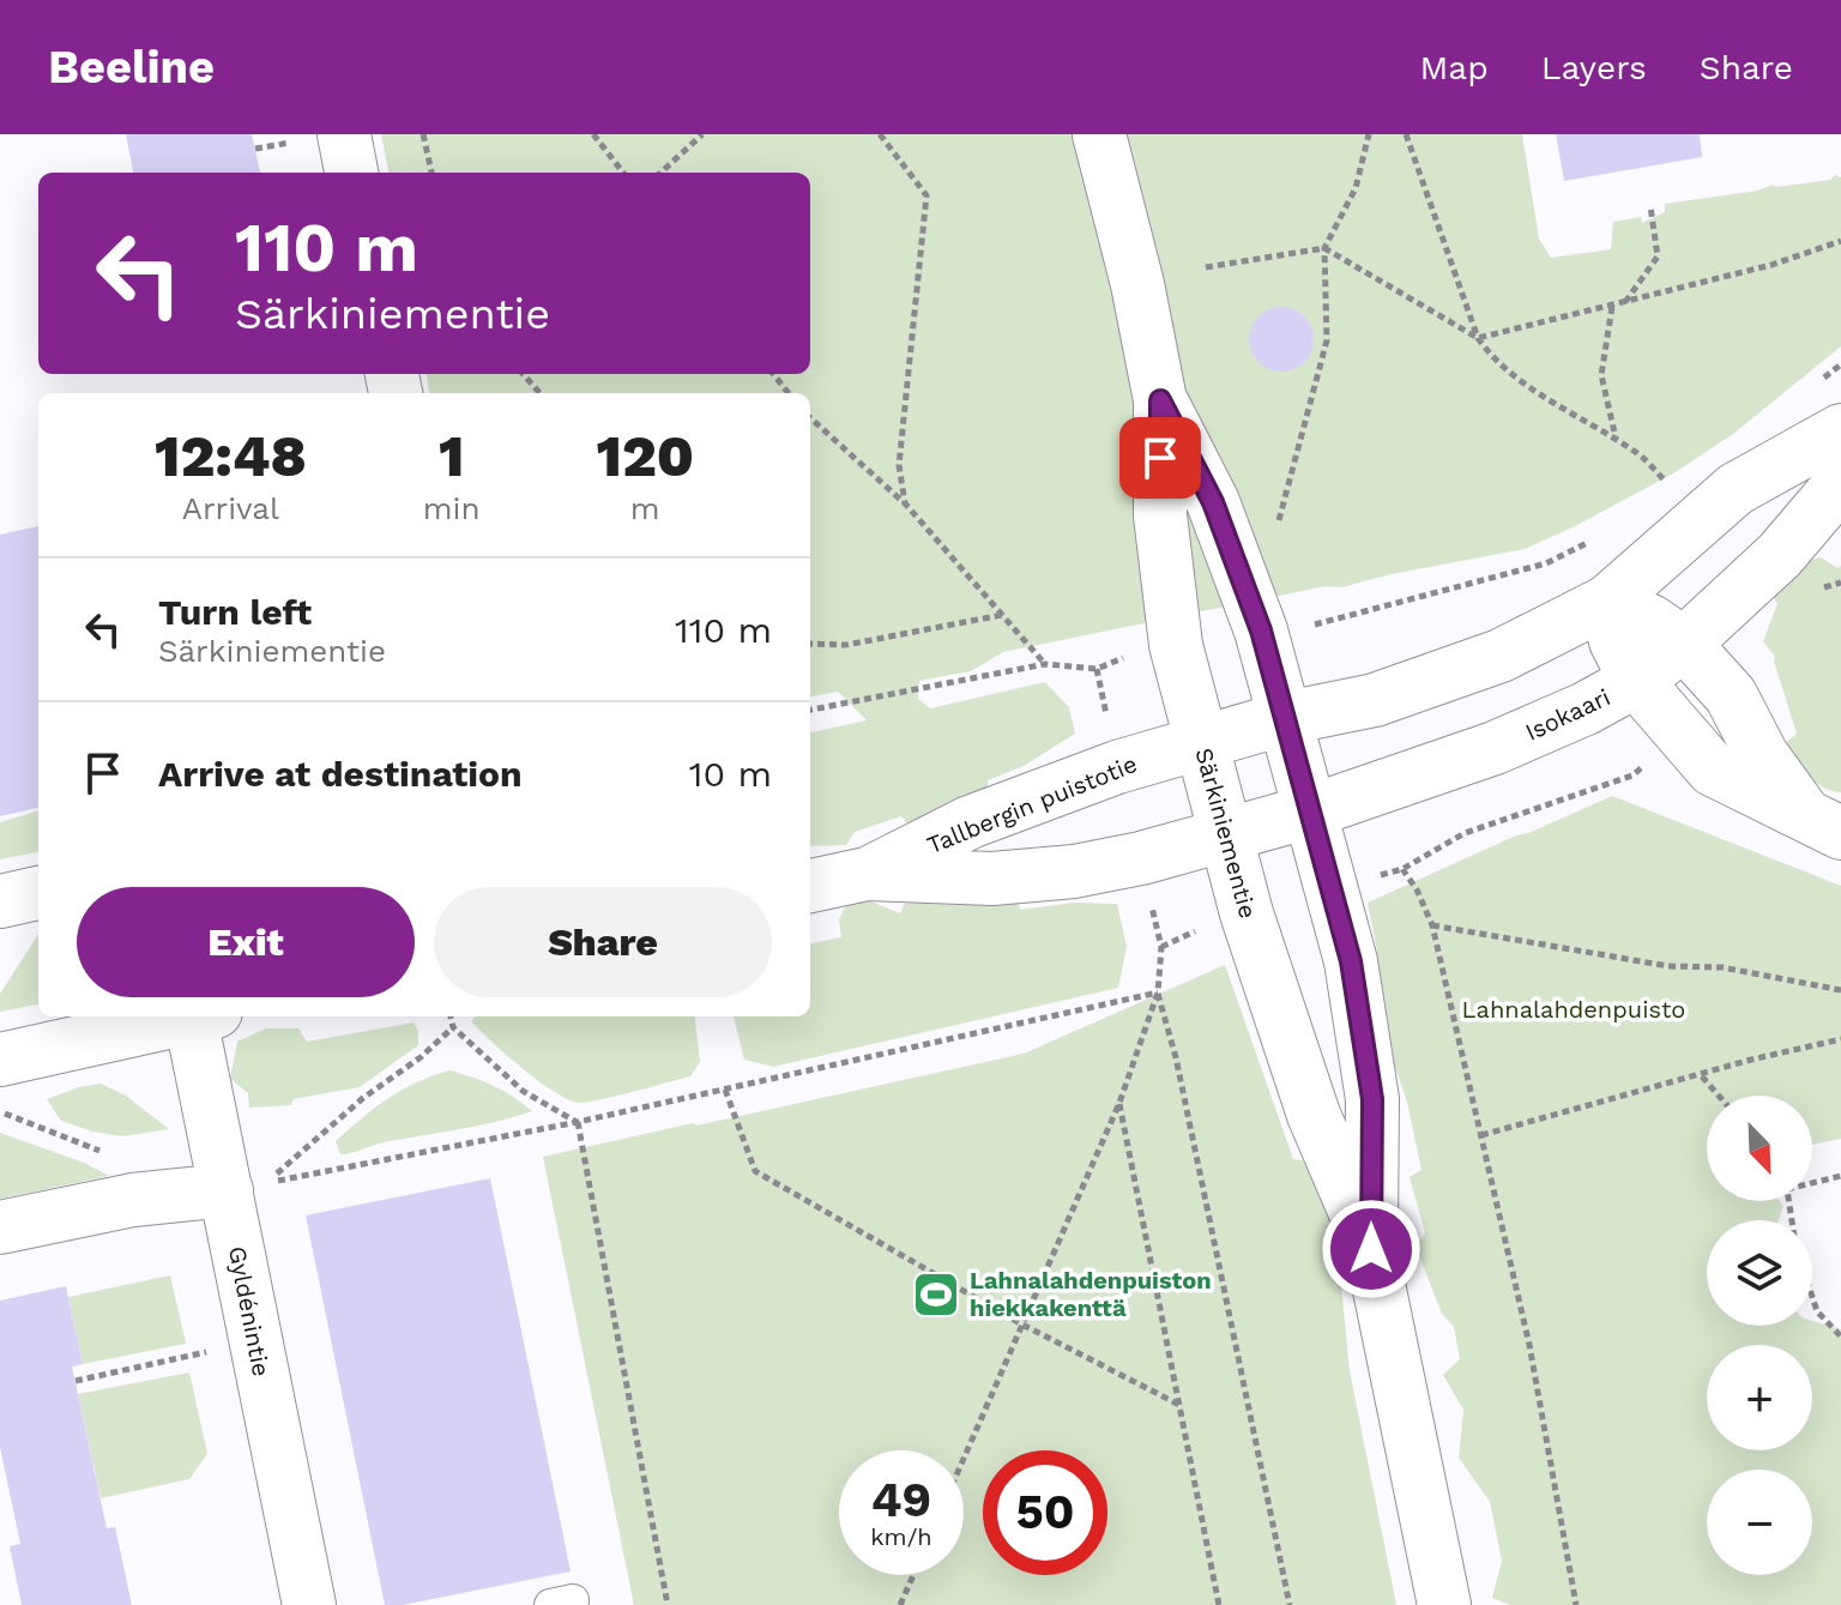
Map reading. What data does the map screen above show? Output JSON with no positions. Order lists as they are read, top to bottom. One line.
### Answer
{"streets":{"street":["Isokaari","Tallbergin puistotie","Särkiniementie","Gyldénintie"]},"crossings":[["Isokaari","Tallbergin puistotie"],["Isokaari","Särkiniementie"],["Tallbergin puistotie","Särkiniementie"]],"parks":["Lahnalahdenpuisto"],"places":{"sports":["Lahnalahdenpuiston hiekkakenttä"]},"north":"bottom right","page":{"header":"Beeline","nav":["Map","Layers","Share"],"turn":["110 m","Särkiniementie"],"eta":["12:48","Arrival","1","min","120","m"],"list":[{"name":"Turn left","note":"Särkiniementie","value":"110 m"},{"name":"Arrive at destination","value":"10 m"}],"buttons":["Exit","Share"],"map_buttons":["+","−"],"speed":"49 km/h","limit":"50"}}
